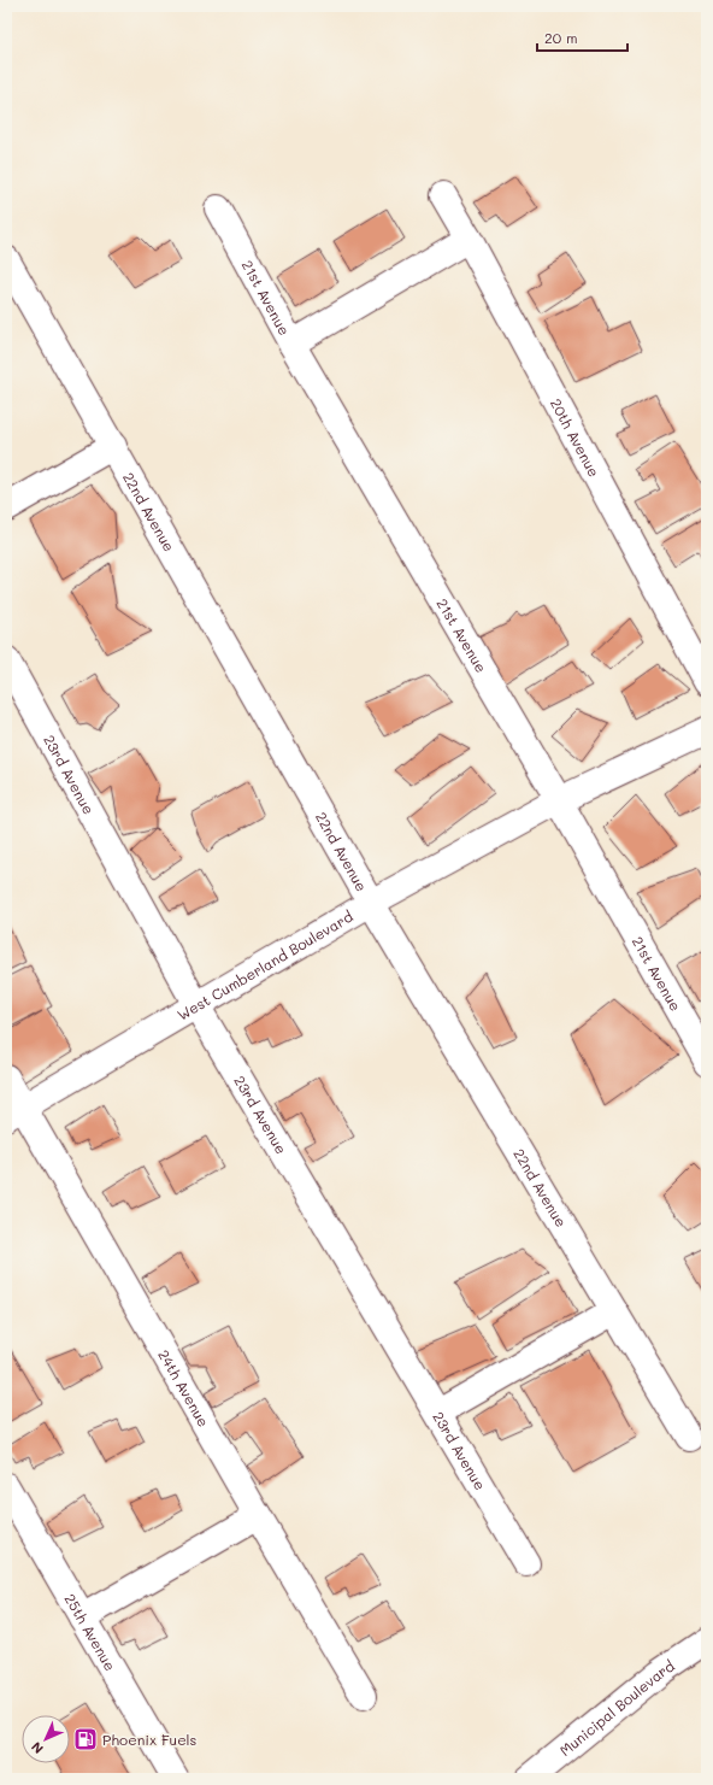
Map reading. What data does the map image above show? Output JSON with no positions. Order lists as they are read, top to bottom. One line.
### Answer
{"streets":{"street":["21st Avenue","20th Avenue","22nd Avenue","23rd Avenue","West Cumberland Boulevard","24th Avenue","25th Avenue","Municipal Boulevard"]},"crossings":[["21st Avenue","West Cumberland Boulevard"],["22nd Avenue","West Cumberland Boulevard"],["23rd Avenue","West Cumberland Boulevard"],["West Cumberland Boulevard","24th Avenue"]],"places":{"fuel station":["Phoenix Fuels"]},"scale_bar":"20 m","north":"bottom left"}
